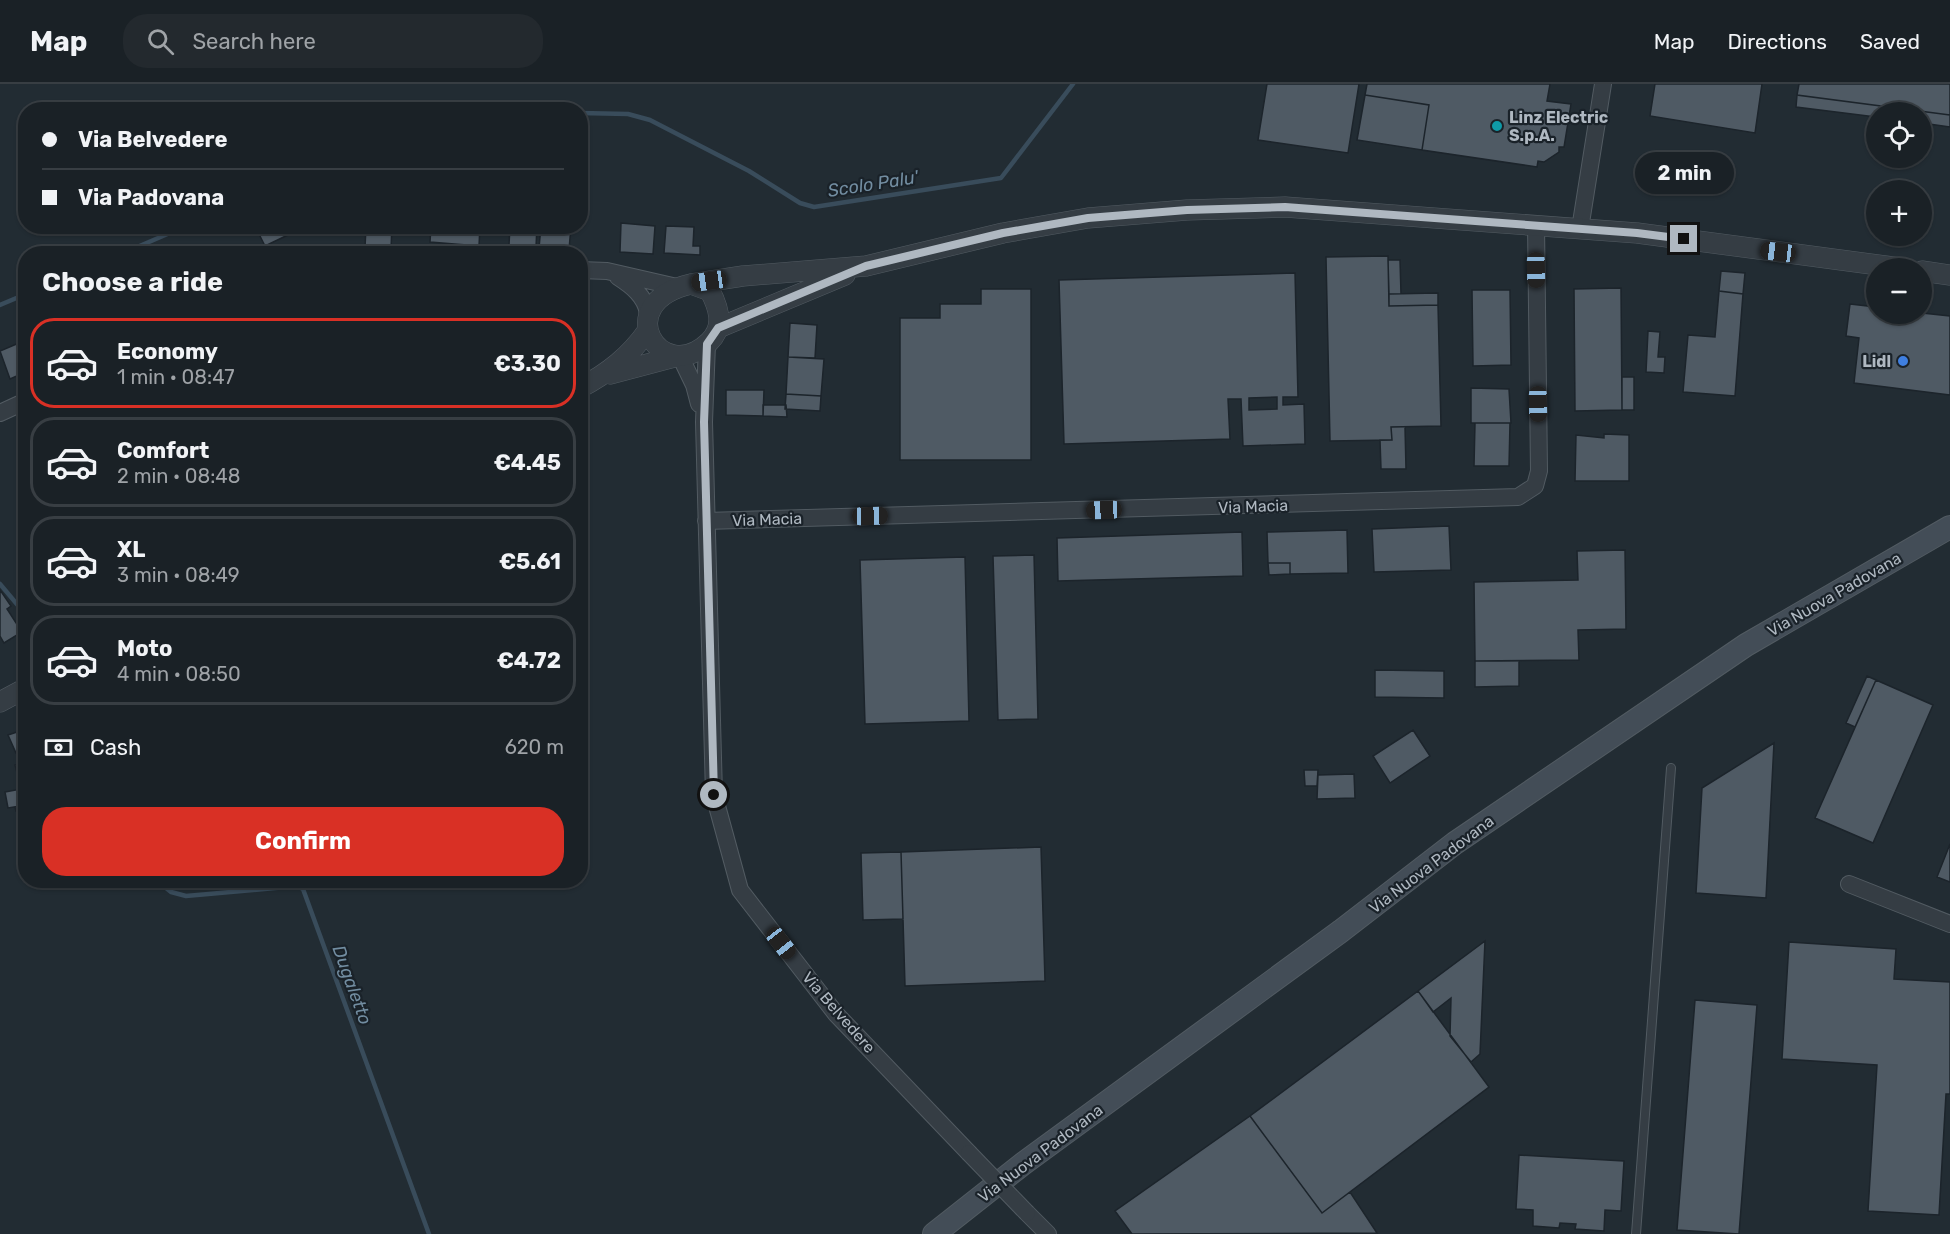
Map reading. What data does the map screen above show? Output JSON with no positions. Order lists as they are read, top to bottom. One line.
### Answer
{"streets":{"main road":["Via Nuova Padovana"],"street":["Via Macia","Via Belvedere"]},"crossings":[["Via Macia","Via Belvedere"]],"water":["Scolo Palu'","Dugaletto"],"places":["Linz Electric S.p.A.","Lidl"],"page":{"header":"Map","search":"Search here","nav":["Map","Directions","Saved"],"map_buttons":["+","−"],"banner":["Via Belvedere","Via Padovana"],"bubble":"2 min","heading":"Choose a ride","list":[{"name":"Economy","note":"1 min · 08:47","value":"€3.30"},{"name":"Comfort","note":"2 min · 08:48","value":"€4.45"},{"name":"XL","note":"3 min · 08:49","value":"€5.61"},{"name":"Moto","note":"4 min · 08:50","value":"€4.72"}],"pay":["Cash","620 m"],"buttons":"Confirm"}}
